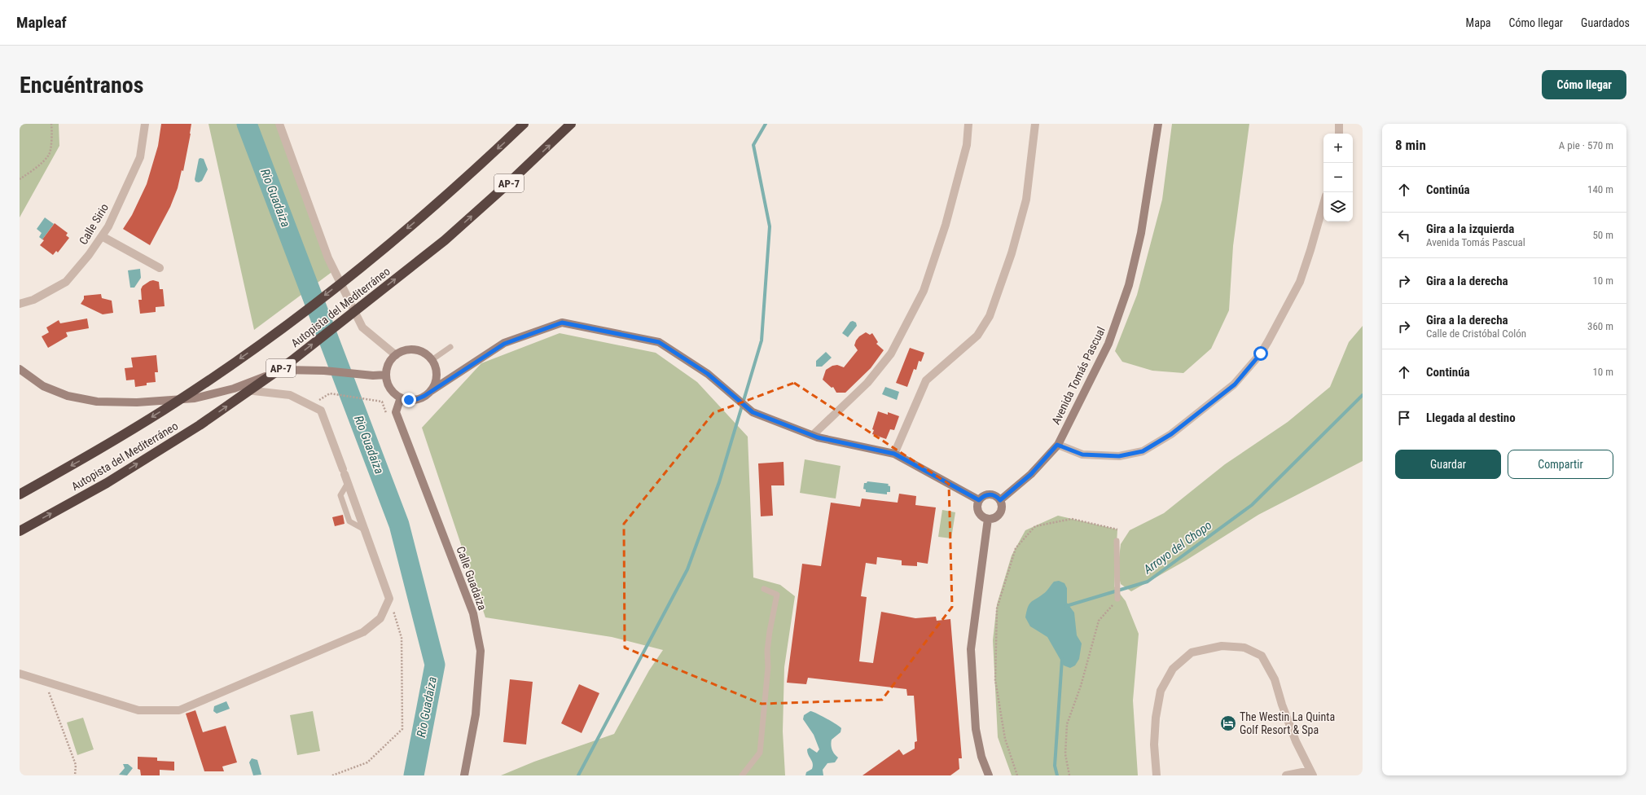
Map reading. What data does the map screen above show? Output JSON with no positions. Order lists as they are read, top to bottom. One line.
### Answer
{"streets":{"highway":["AP-7","Autopista del Mediterráneo"],"street":["Calle Sirio","Avenida Tomás Pascual","Calle Guadaiza"]},"water":["Rio Guadaiza","Arroyo del Chopo"],"places":{"hotel":["The Westin La Quinta Golf Resort & Spa"]},"page":{"header":"Mapleaf","nav":["Mapa","Cómo llegar","Guardados"],"buttons":["Cómo llegar",["Guardar","Compartir"]],"title":"Encuéntranos","heading":["8 min","A pie · 570 m"],"map_buttons":["+","−"],"list":[["Continúa","140 m"],["Gira a la izquierda","Avenida Tomás Pascual","50 m"],["Gira a la derecha","10 m"],["Gira a la derecha","Calle de Cristóbal Colón","360 m"],["Continúa","10 m"],"Llegada al destino"]}}
